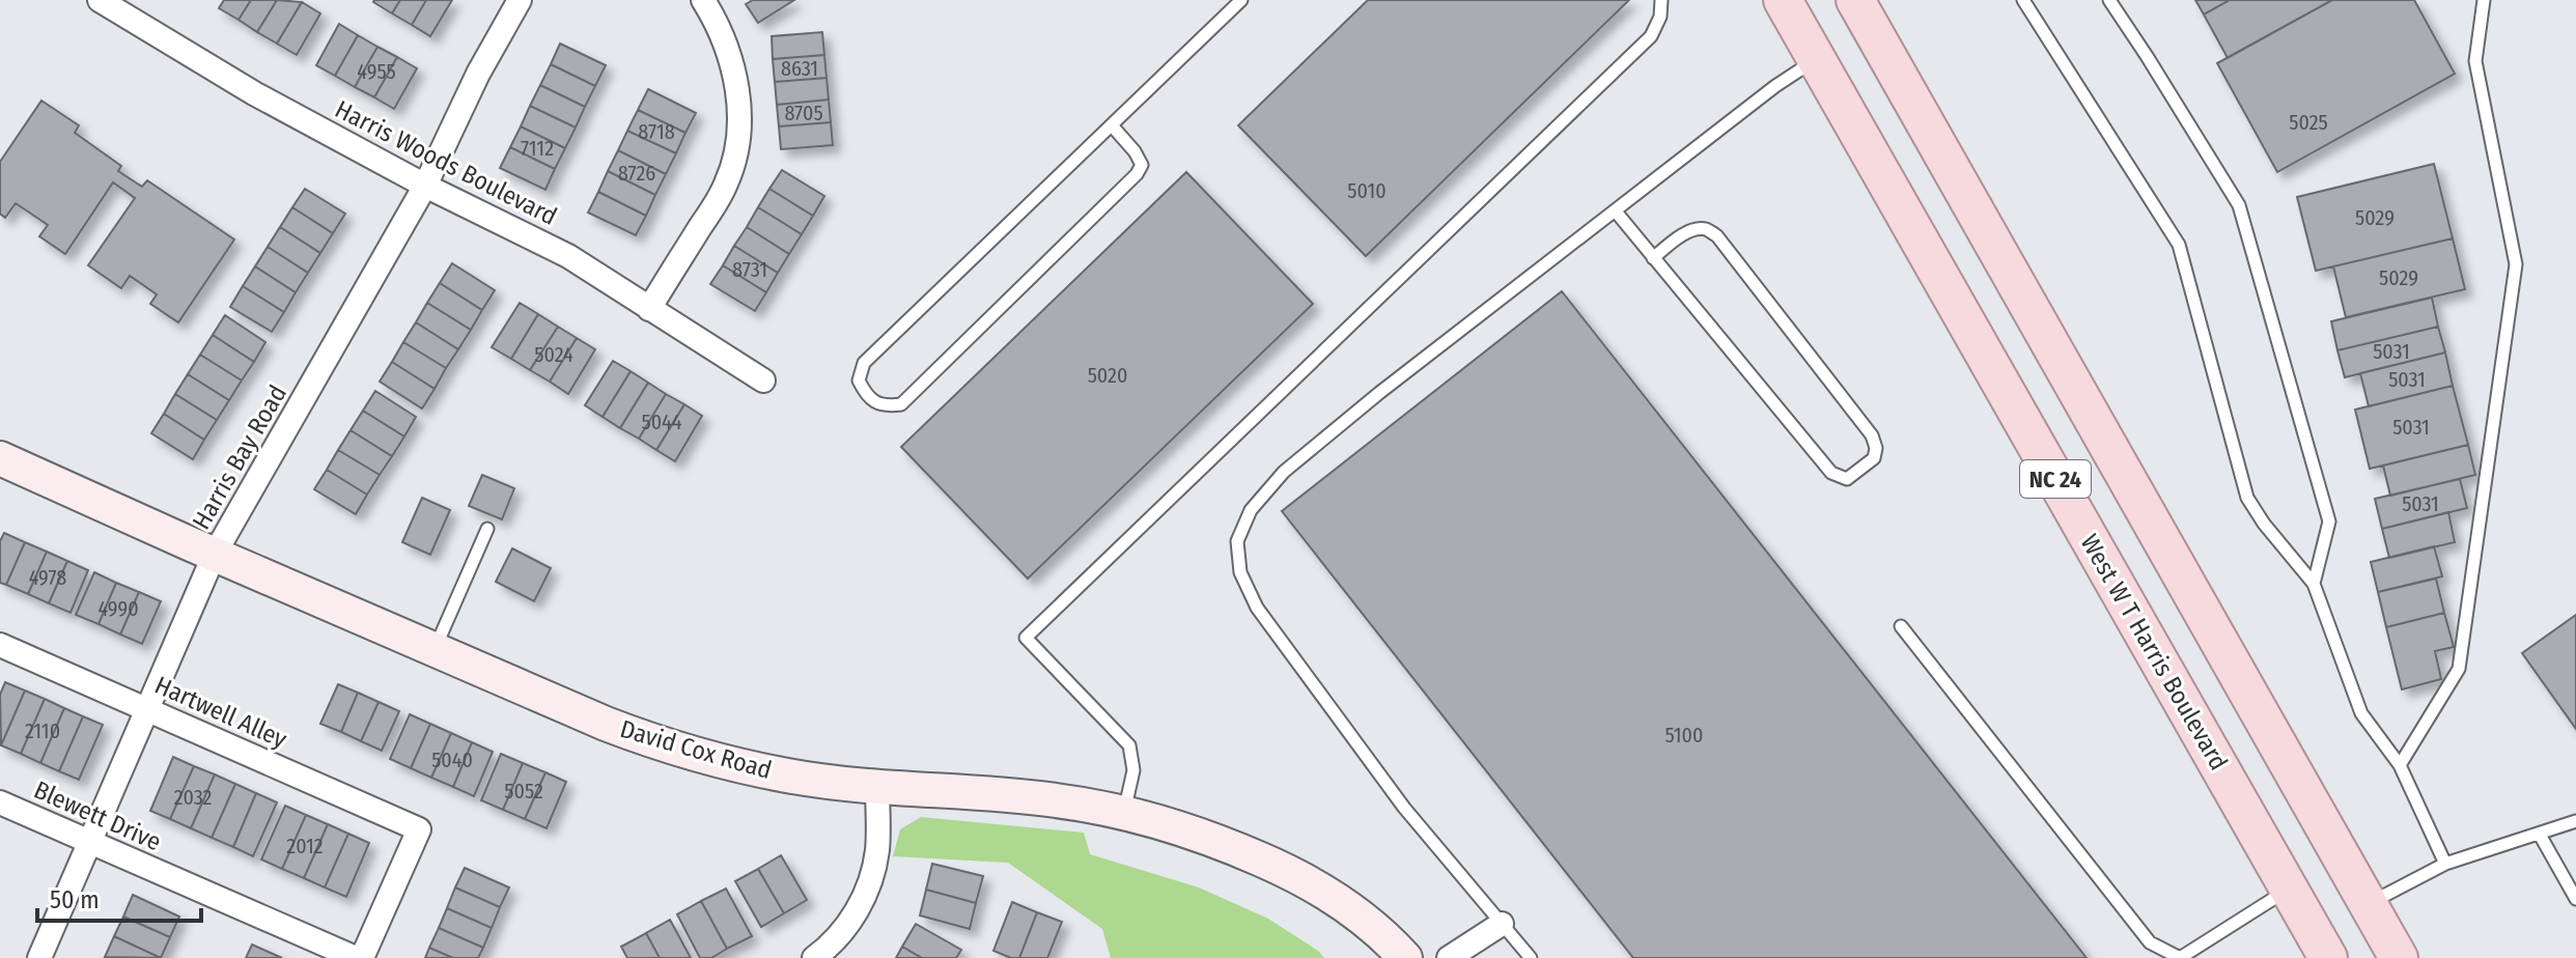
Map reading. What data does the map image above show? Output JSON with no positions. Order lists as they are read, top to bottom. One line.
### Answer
{"streets":{"main road":["NC 24","West W T Harris Boulevard","David Cox Road"],"street":["Harris Woods Boulevard","Harris Bay Road","Hartwell Alley","Blewett Drive"]},"crossings":[["Harris Woods Boulevard","Harris Bay Road"],["Harris Bay Road","Hartwell Alley"],["Harris Bay Road","David Cox Road"],["Harris Bay Road","Blewett Drive"]],"house_numbers":["8631","4955","8705","5025","8718","7112","8726","5010","5029","8731","5029","5031","5024","5020","5031","5044","5031","5031","4978","4990","2110","5100","5040","5052","2032","2012"],"scale_bar":"50 m"}
